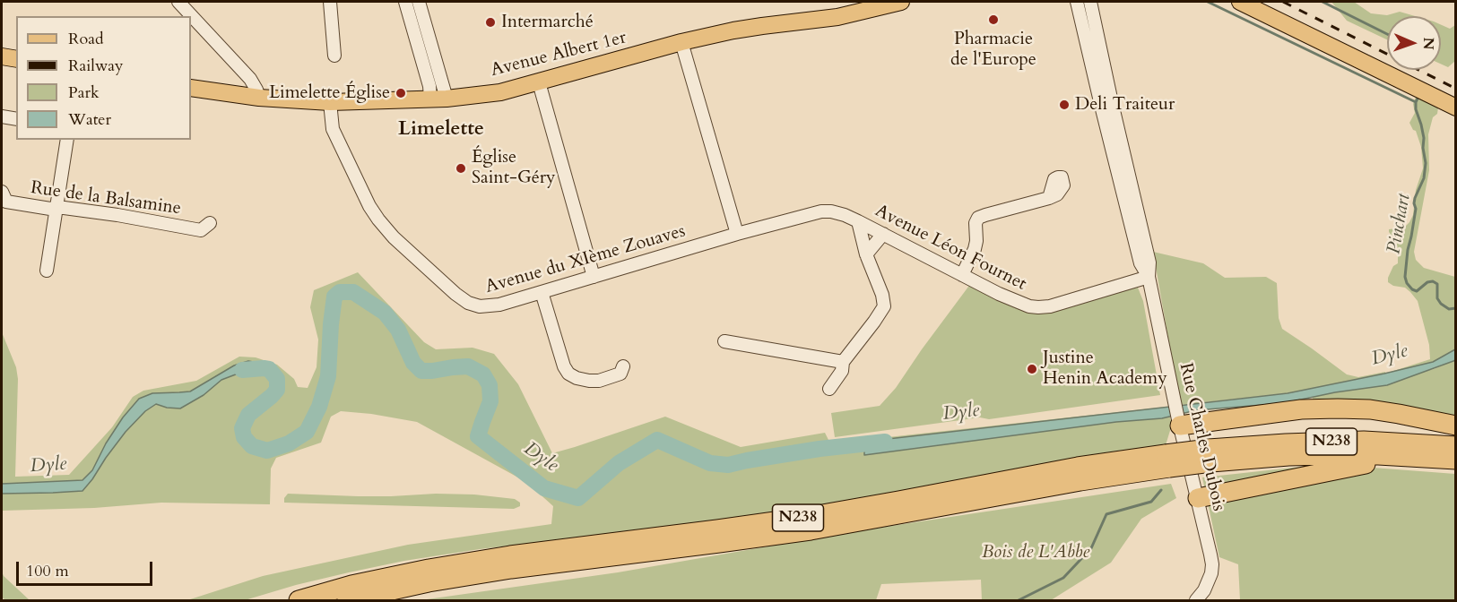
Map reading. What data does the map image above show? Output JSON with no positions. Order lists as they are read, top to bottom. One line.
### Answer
{"streets":{"highway":["N238"],"main road":["Avenue Albert 1er"],"street":["Rue de la Balsamine","Avenue Léon Fournet","Avenue du XIème Zouaves","Rue Charles Dubois"]},"crossings":[["Avenue Albert 1er","Avenue du XIème Zouaves"],["Avenue Léon Fournet","Avenue du XIème Zouaves"],["Avenue Léon Fournet","Rue Charles Dubois"]],"districts":["Limelette"],"water":["Pinchart","Dyle"],"parks":["Bois de L'Abbe"],"places":["Pharmacie de l'Europe","Intermarché","Limelette Église","Deli Traiteur","Église Saint-Géry","Justine Henin Academy"],"legend":["Road","Railway","Park","Water"],"scale_bar":"100 m","north":"right"}
